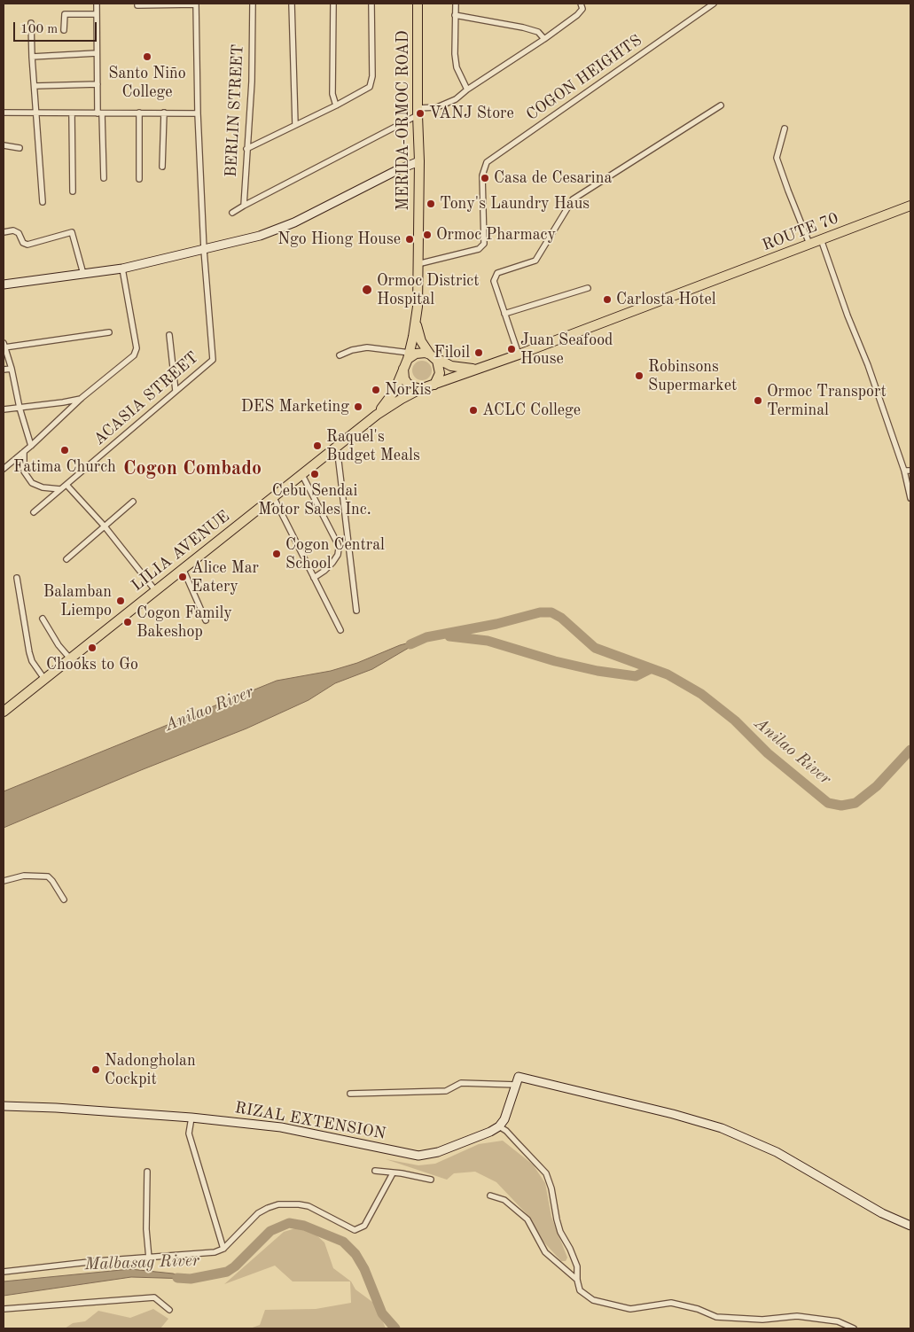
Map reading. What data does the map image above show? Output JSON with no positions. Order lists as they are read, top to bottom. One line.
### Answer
{"streets":{"highway":["MERIDA-ORMOC ROAD","ROUTE 70","LILIA AVENUE"],"street":["COGON HEIGHTS","BERLIN STREET","ACASIA STREET","RIZAL EXTENSION"]},"crossings":[["COGON HEIGHTS","MERIDA-ORMOC ROAD"],["MERIDA-ORMOC ROAD","ROUTE 70"]],"districts":["Cogon Combado"],"water":["Anilao River","Malbasag River"],"places":["Santo Niño College","VANJ Store","Casa de Cesarina","Tony's Laundry Haus","Ormoc Pharmacy","Ngo Hiong House","Ormoc District Hospital","Carlosta Hotel","Juan Seafood House","Filoil","Robinsons Supermarket","Norkis","Ormoc Transport Terminal","DES Marketing","ACLC College","Raquel's Budget Meals","Fatima Church","Cebu Sendai Motor Sales Inc.","Cogon Central School","Alice Mar Eatery","Balamban Liempo","Cogon Family Bakeshop","Chooks to Go","Nadongholan Cockpit"],"scale_bar":"100 m"}
